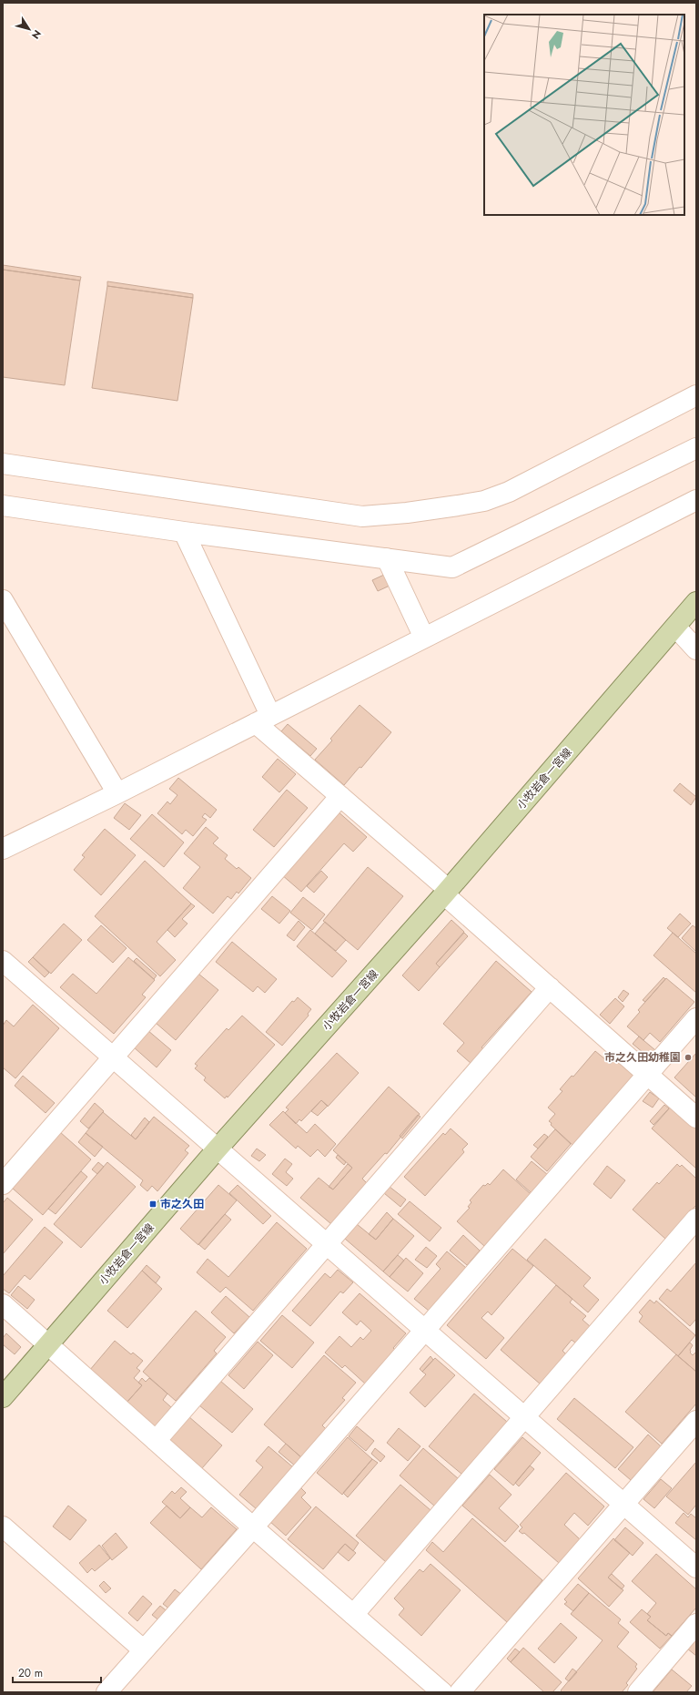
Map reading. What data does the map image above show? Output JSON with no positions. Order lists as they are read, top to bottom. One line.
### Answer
{"streets":{"main road":["小牧岩倉一宮線"]},"places":{"other":["市之久田幼稚園"],"transit":["市之久田"]},"scale_bar":"20 m","north":"bottom right"}
